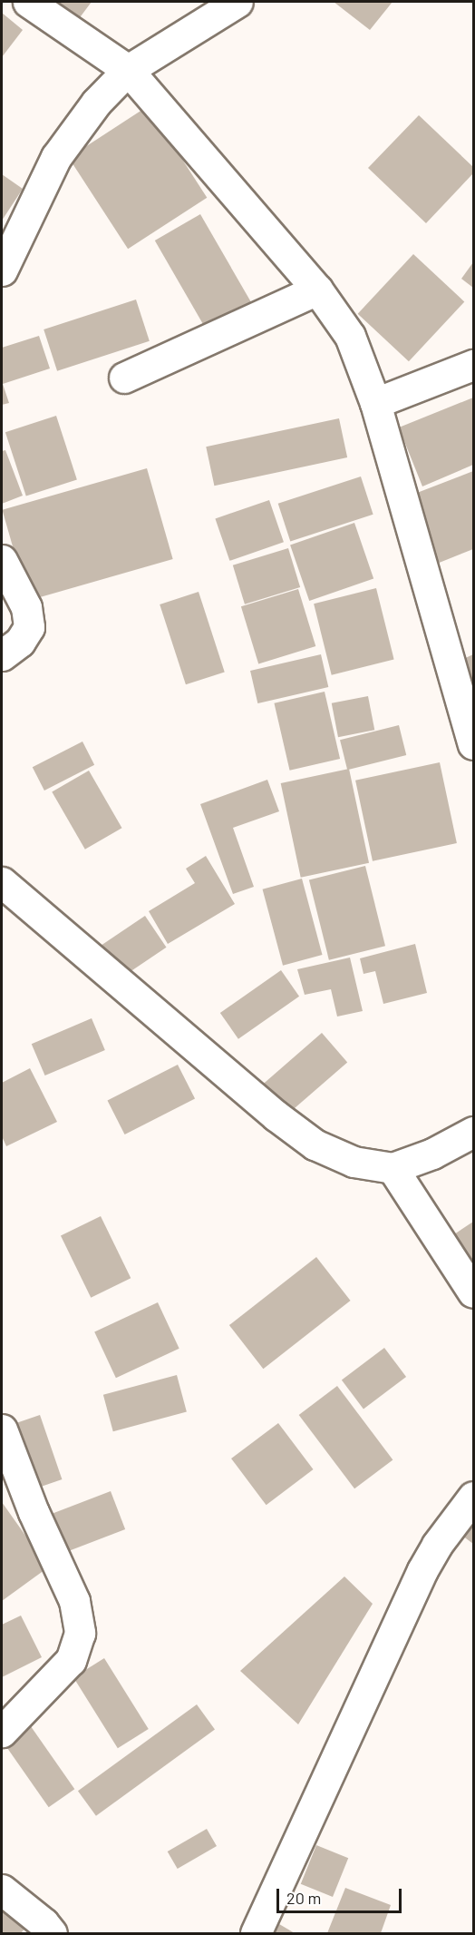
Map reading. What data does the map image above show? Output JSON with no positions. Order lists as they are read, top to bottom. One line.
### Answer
{"scale_bar":"20 m"}
